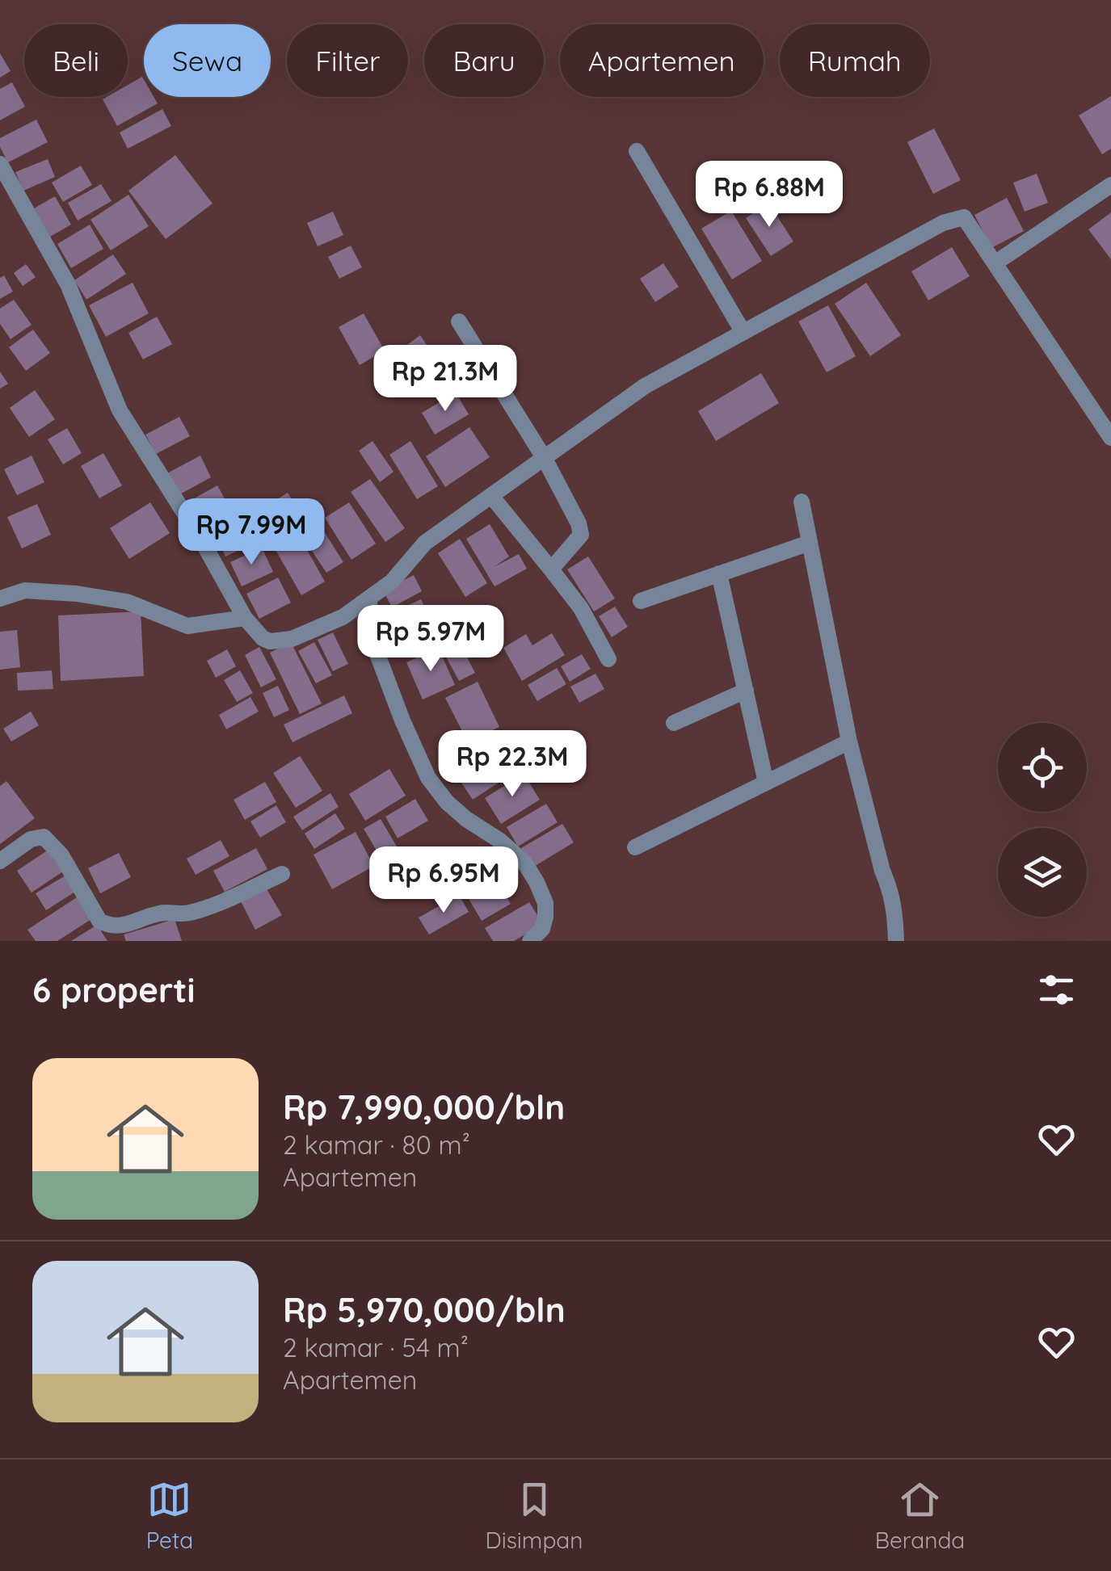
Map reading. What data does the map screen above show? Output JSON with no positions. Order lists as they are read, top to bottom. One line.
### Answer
{"page":{"chip":["Beli","Sewa","Filter","Baru","Apartemen","Rumah"],"price":["Rp 6.88M","Rp 21.3M","Rp 7.99M","Rp 5.97M","Rp 22.3M","Rp 6.95M"],"heading":"6 properti","list":[{"name":"Rp 7,990,000/bln","note":"2 kamar · 80 m² · Apartemen"},{"name":"Rp 5,970,000/bln","note":"2 kamar · 54 m² · Apartemen"}],"tabs":["Peta","Disimpan","Beranda"]}}
